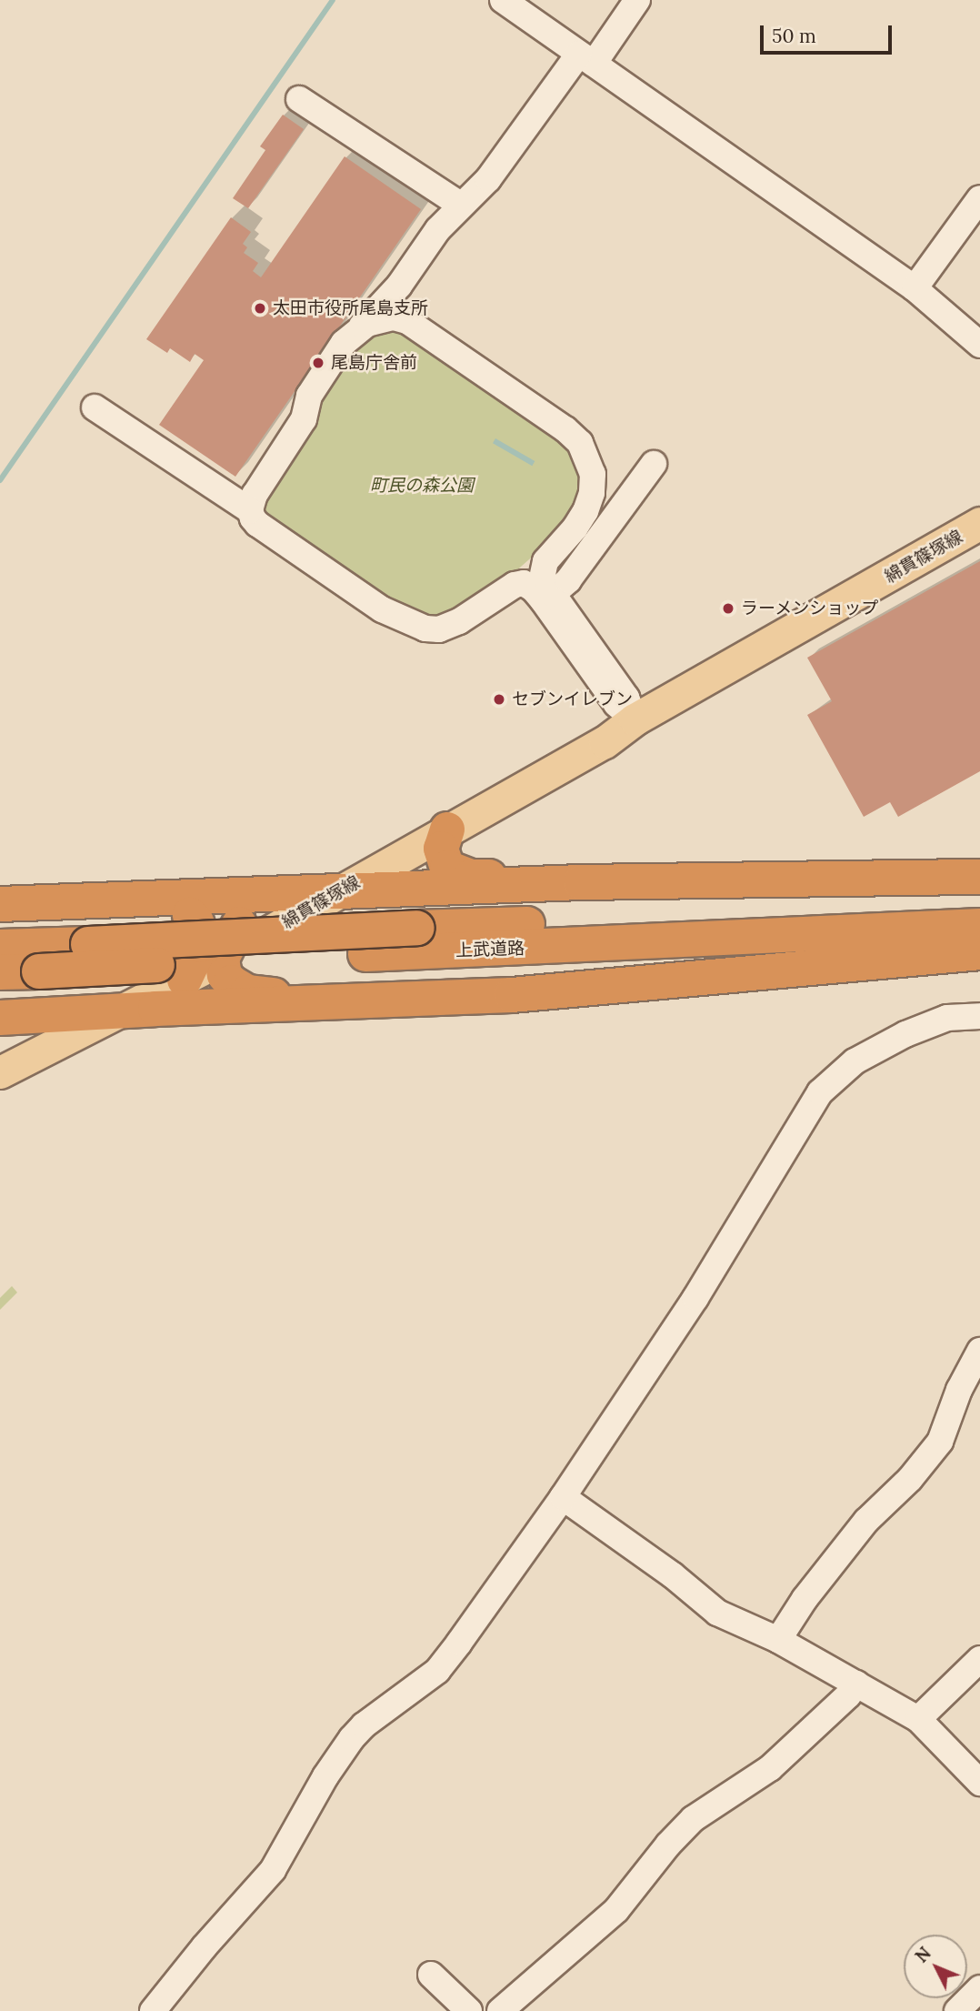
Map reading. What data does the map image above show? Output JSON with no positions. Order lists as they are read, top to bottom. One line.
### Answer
{"streets":{"highway":["上武道路"],"main road":["綿貫篠塚線"]},"parks":["町民の森公園"],"places":["太田市役所尾島支所","尾島庁舎前","ラーメンショップ","セブンイレブン"],"scale_bar":"50 m","north":"top left"}
